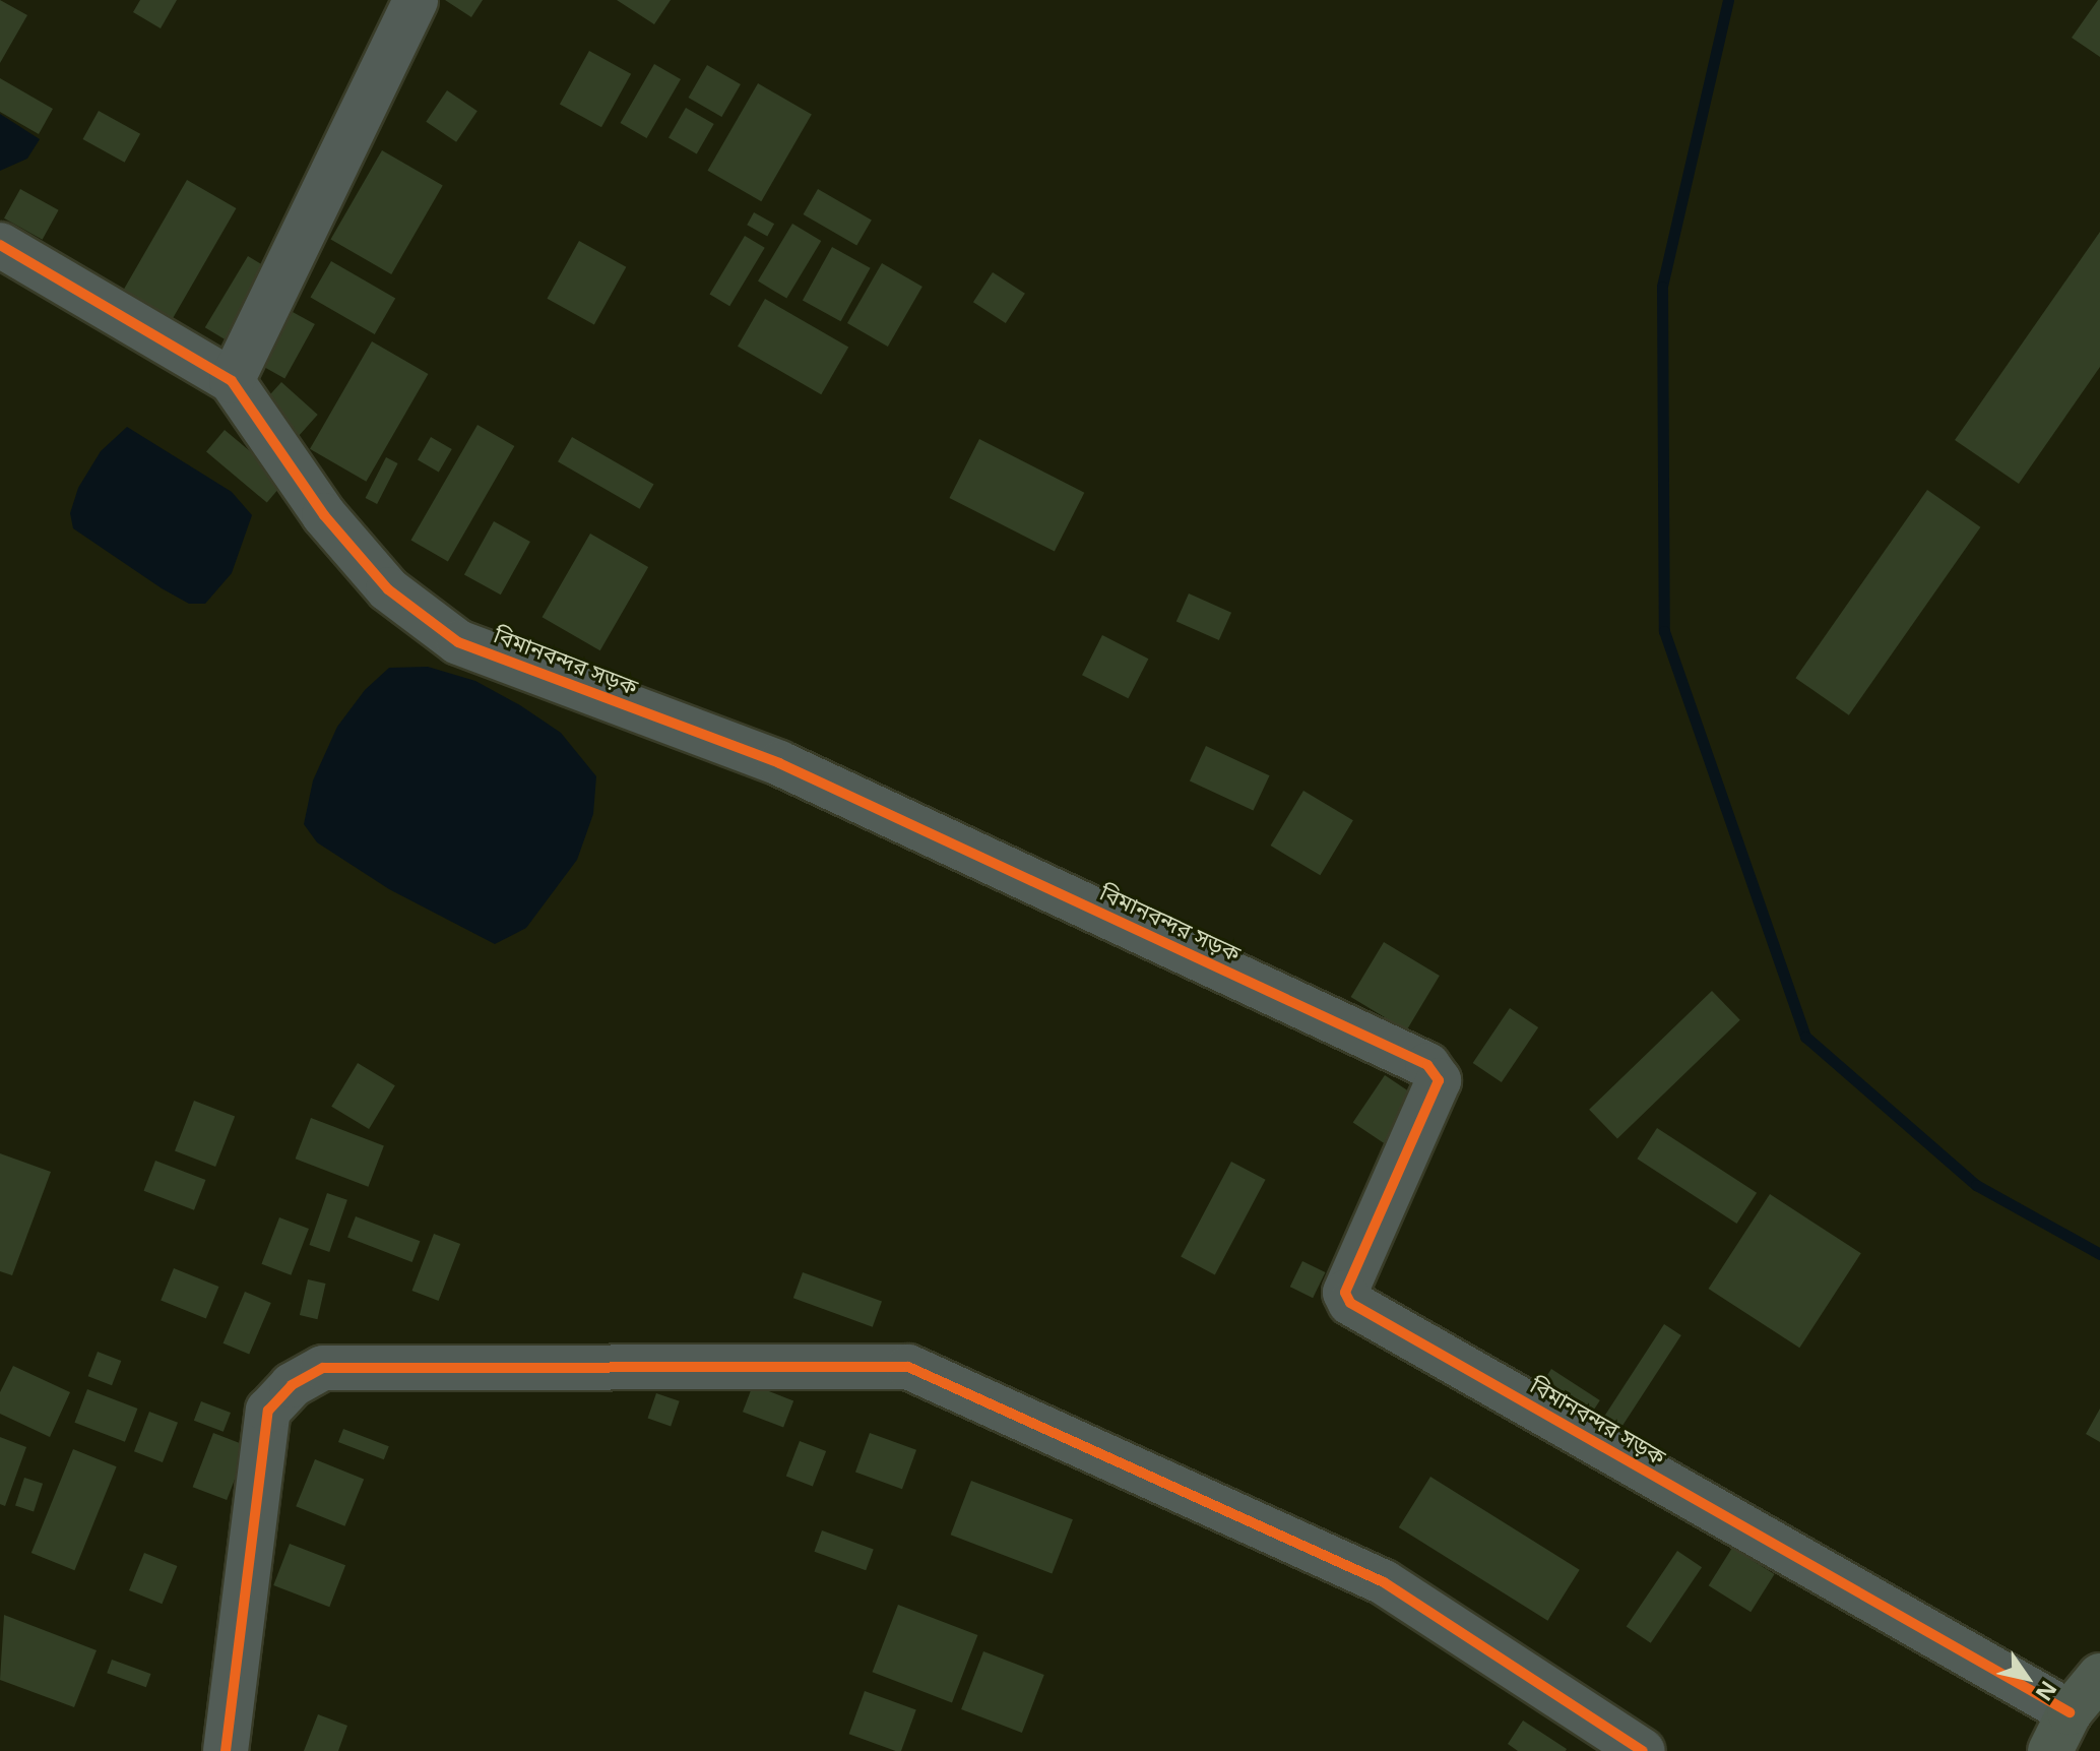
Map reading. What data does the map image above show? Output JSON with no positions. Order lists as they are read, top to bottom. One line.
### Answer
{"streets":{"main road":["বিমানবন্দর সড়ক"]},"north":"bottom right"}
